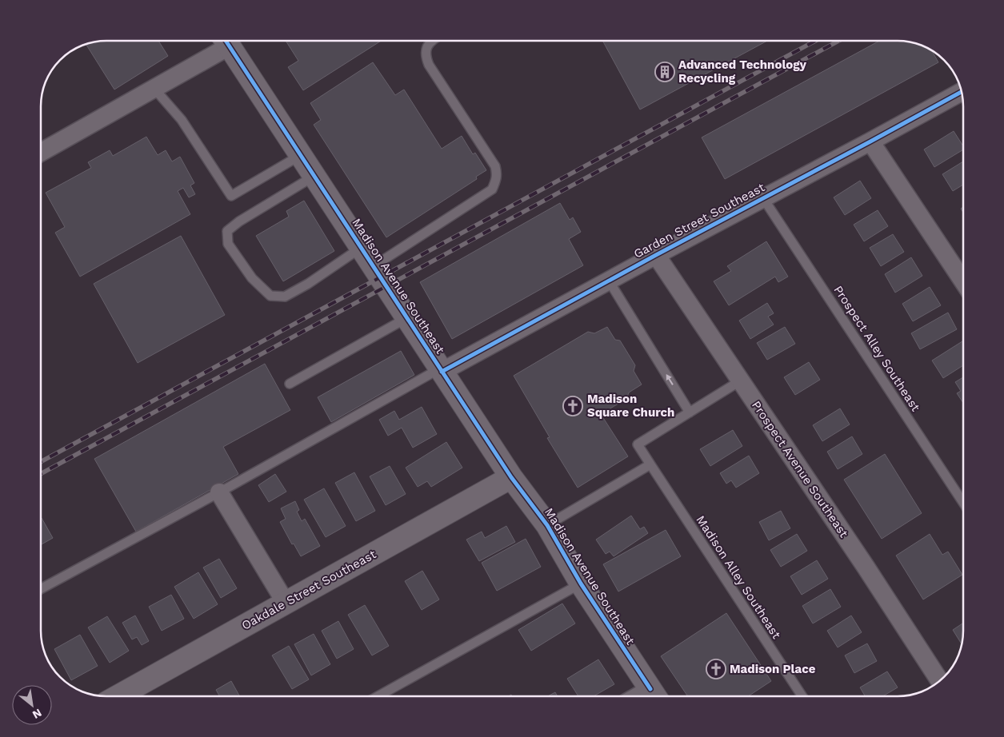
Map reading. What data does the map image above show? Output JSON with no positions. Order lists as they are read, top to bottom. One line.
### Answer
{"streets":{"street":["Garden Street Southeast","Madison Avenue Southeast","Prospect Avenue Southeast","Oakdale Street Southeast"],"lane":["Prospect Alley Southeast","Madison Alley Southeast"]},"crossings":[["Garden Street Southeast","Madison Avenue Southeast"],["Garden Street Southeast","Prospect Alley Southeast"],["Garden Street Southeast","Prospect Avenue Southeast"],["Madison Avenue Southeast","Oakdale Street Southeast"]],"places":{"building":["Advanced Technology Recycling"],"church":["Madison Square Church","Madison Place"]},"north":"bottom right"}
